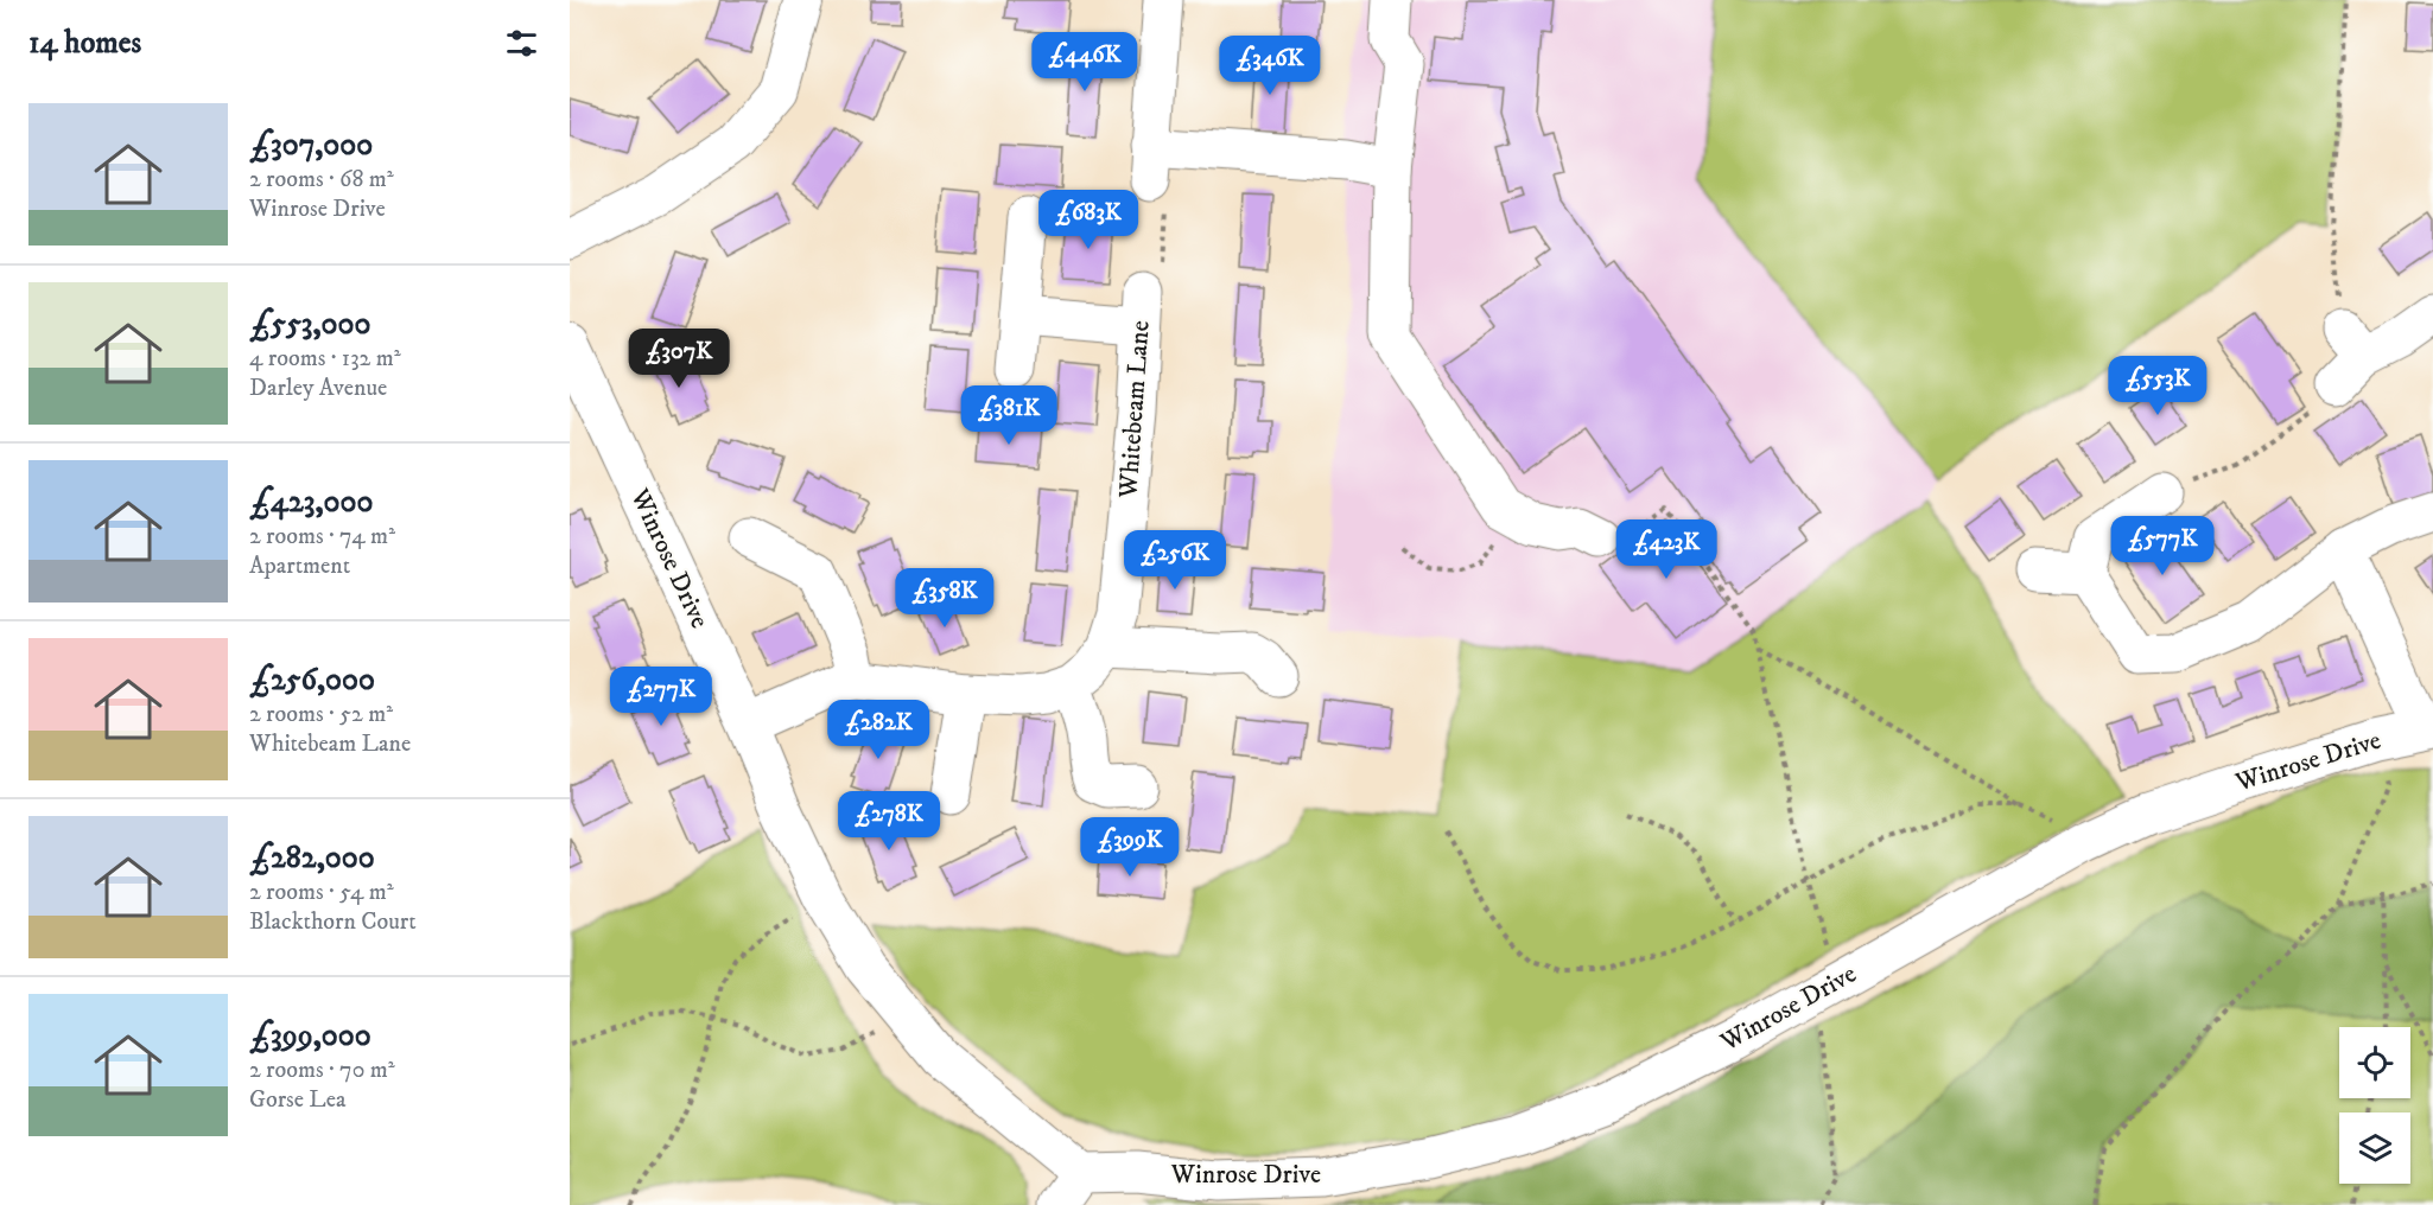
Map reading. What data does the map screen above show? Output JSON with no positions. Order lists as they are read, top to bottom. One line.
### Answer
{"streets":{"street":["Whitebeam Lane","Winrose Drive"]},"crossings":[["Whitebeam Lane","Winrose Drive"]],"page":{"heading":"14 homes","price":["£446K","£346K","£683K","£307K","£553K","£381K","£577K","£423K","£256K","£358K","£277K","£282K","£278K","£399K"],"list":[{"name":"£307,000","note":"2 rooms · 68 m² · Winrose Drive"},{"name":"£553,000","note":"4 rooms · 132 m² · Darley Avenue"},{"name":"£423,000","note":"2 rooms · 74 m² · Apartment"},{"name":"£256,000","note":"2 rooms · 52 m² · Whitebeam Lane"},{"name":"£282,000","note":"2 rooms · 54 m² · Blackthorn Court"},{"name":"£399,000","note":"2 rooms · 70 m² · Gorse Lea"}]}}
